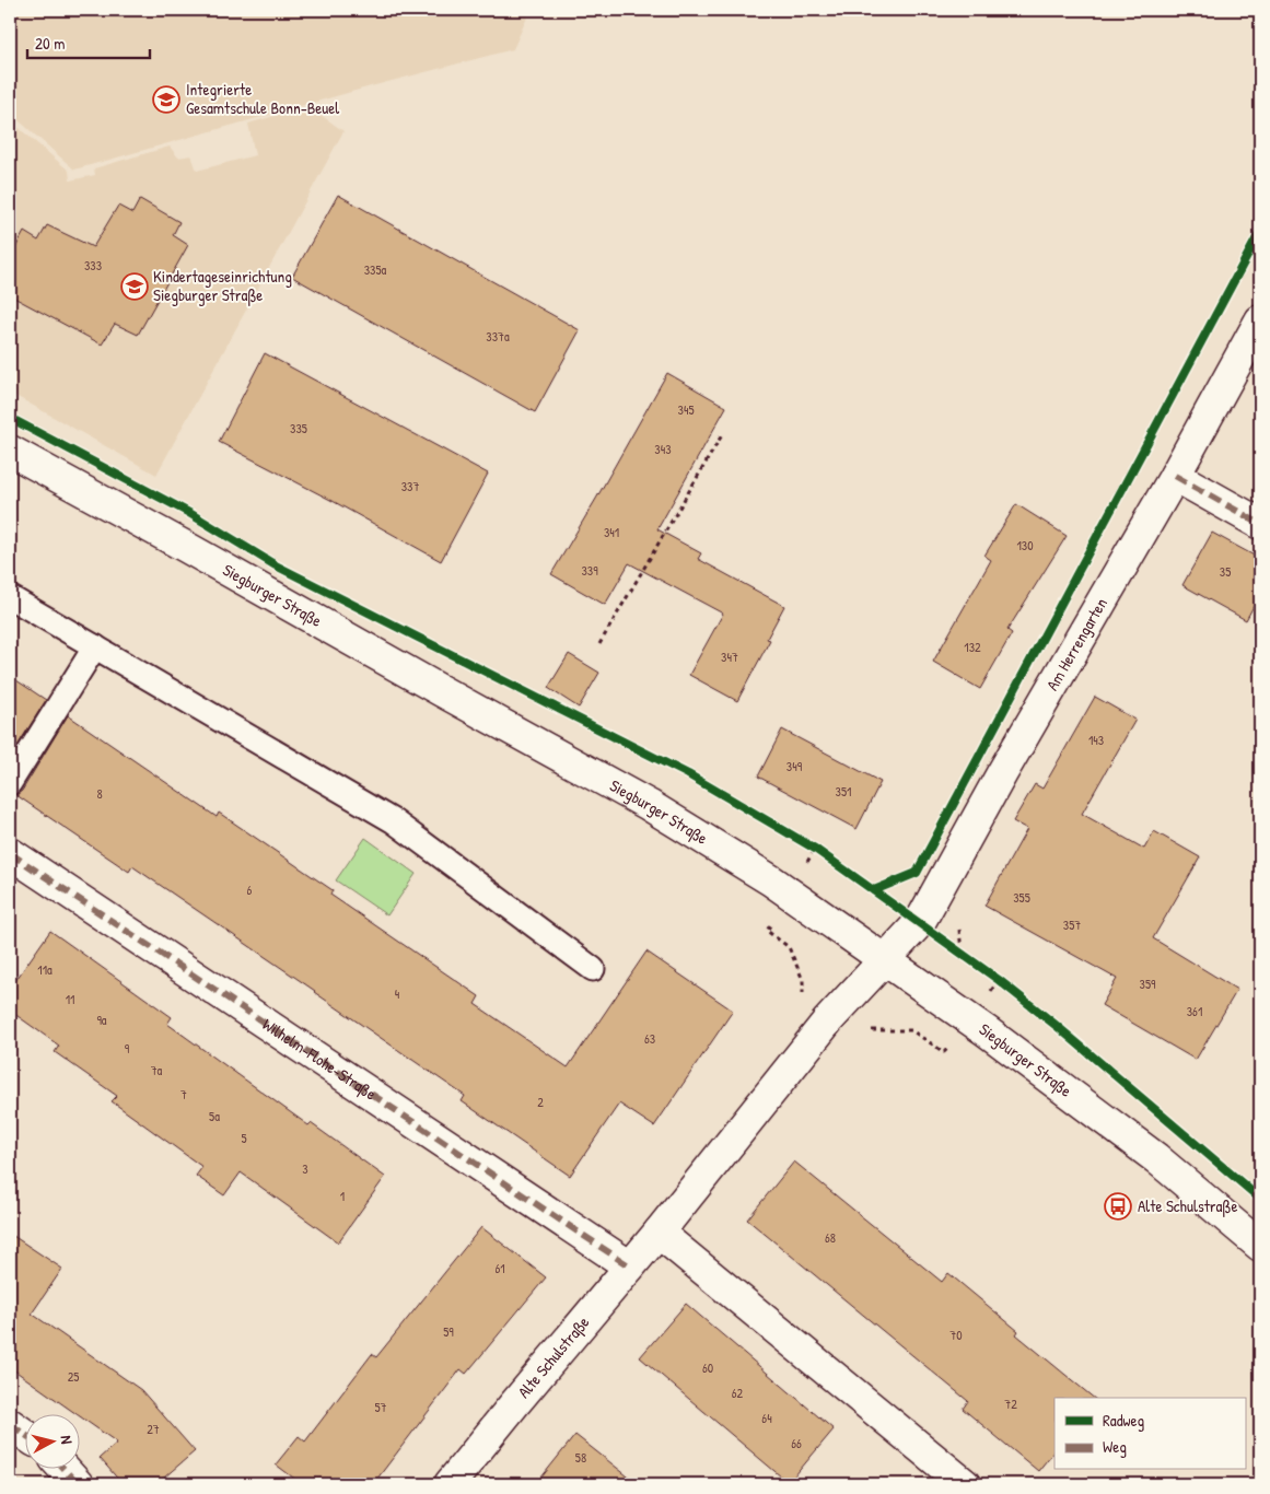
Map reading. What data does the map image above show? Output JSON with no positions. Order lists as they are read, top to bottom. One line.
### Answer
{"streets":{"street":["Siegburger Straße","Am Herrengarten","Wilhelm-Flohe-Straße","Alte Schulstraße"]},"crossings":[["Siegburger Straße","Am Herrengarten"],["Siegburger Straße","Alte Schulstraße"],["Am Herrengarten","Alte Schulstraße"],["Wilhelm-Flohe-Straße","Alte Schulstraße"]],"places":{"school or university":["Integrierte Gesamtschule Bonn-Beuel","Kindertageseinrichtung Siegburger Straße"],"bus stop":["Alte Schulstraße"]},"house_numbers":["333","335a","337a","345","335","343","337","341","130","339","35","132","347","143","349","351","8","6","355","357","11a","359","4","11","361","9a","63","9","7a","7","2","5a","5","3","1","68","61","59","70","60","25","62","72","57","64","27","66","58"],"legend":["Radweg","Weg"],"scale_bar":"20 m","north":"right"}
